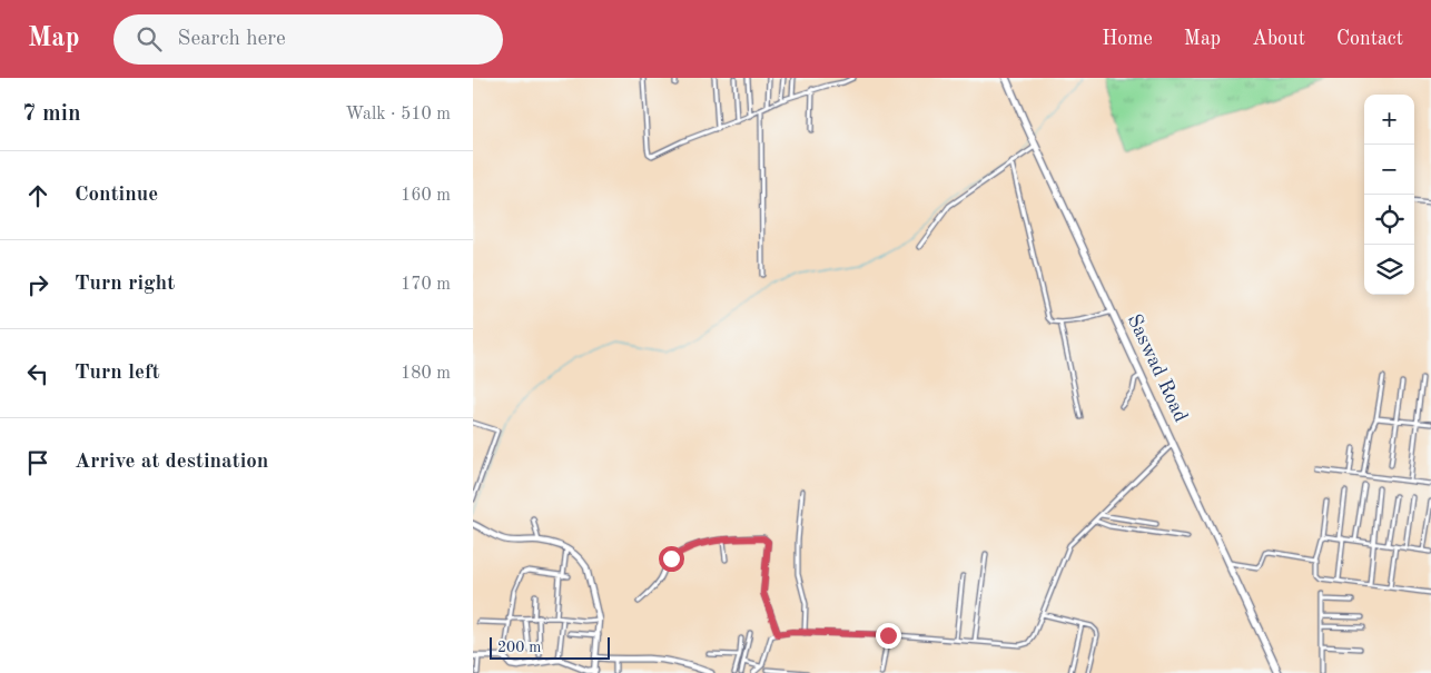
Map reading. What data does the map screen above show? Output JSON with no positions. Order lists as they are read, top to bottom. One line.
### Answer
{"streets":{"highway":["Saswad Road"]},"scale_bar":"200 m","page":{"header":"Map","search":"Search here","nav":["Home","Map","About","Contact"],"heading":["7 min","Walk · 510 m"],"map_buttons":["+","−"],"list":[["Continue","160 m"],["Turn right","170 m"],["Turn left","180 m"],"Arrive at destination"],"scale":"200 m"}}
